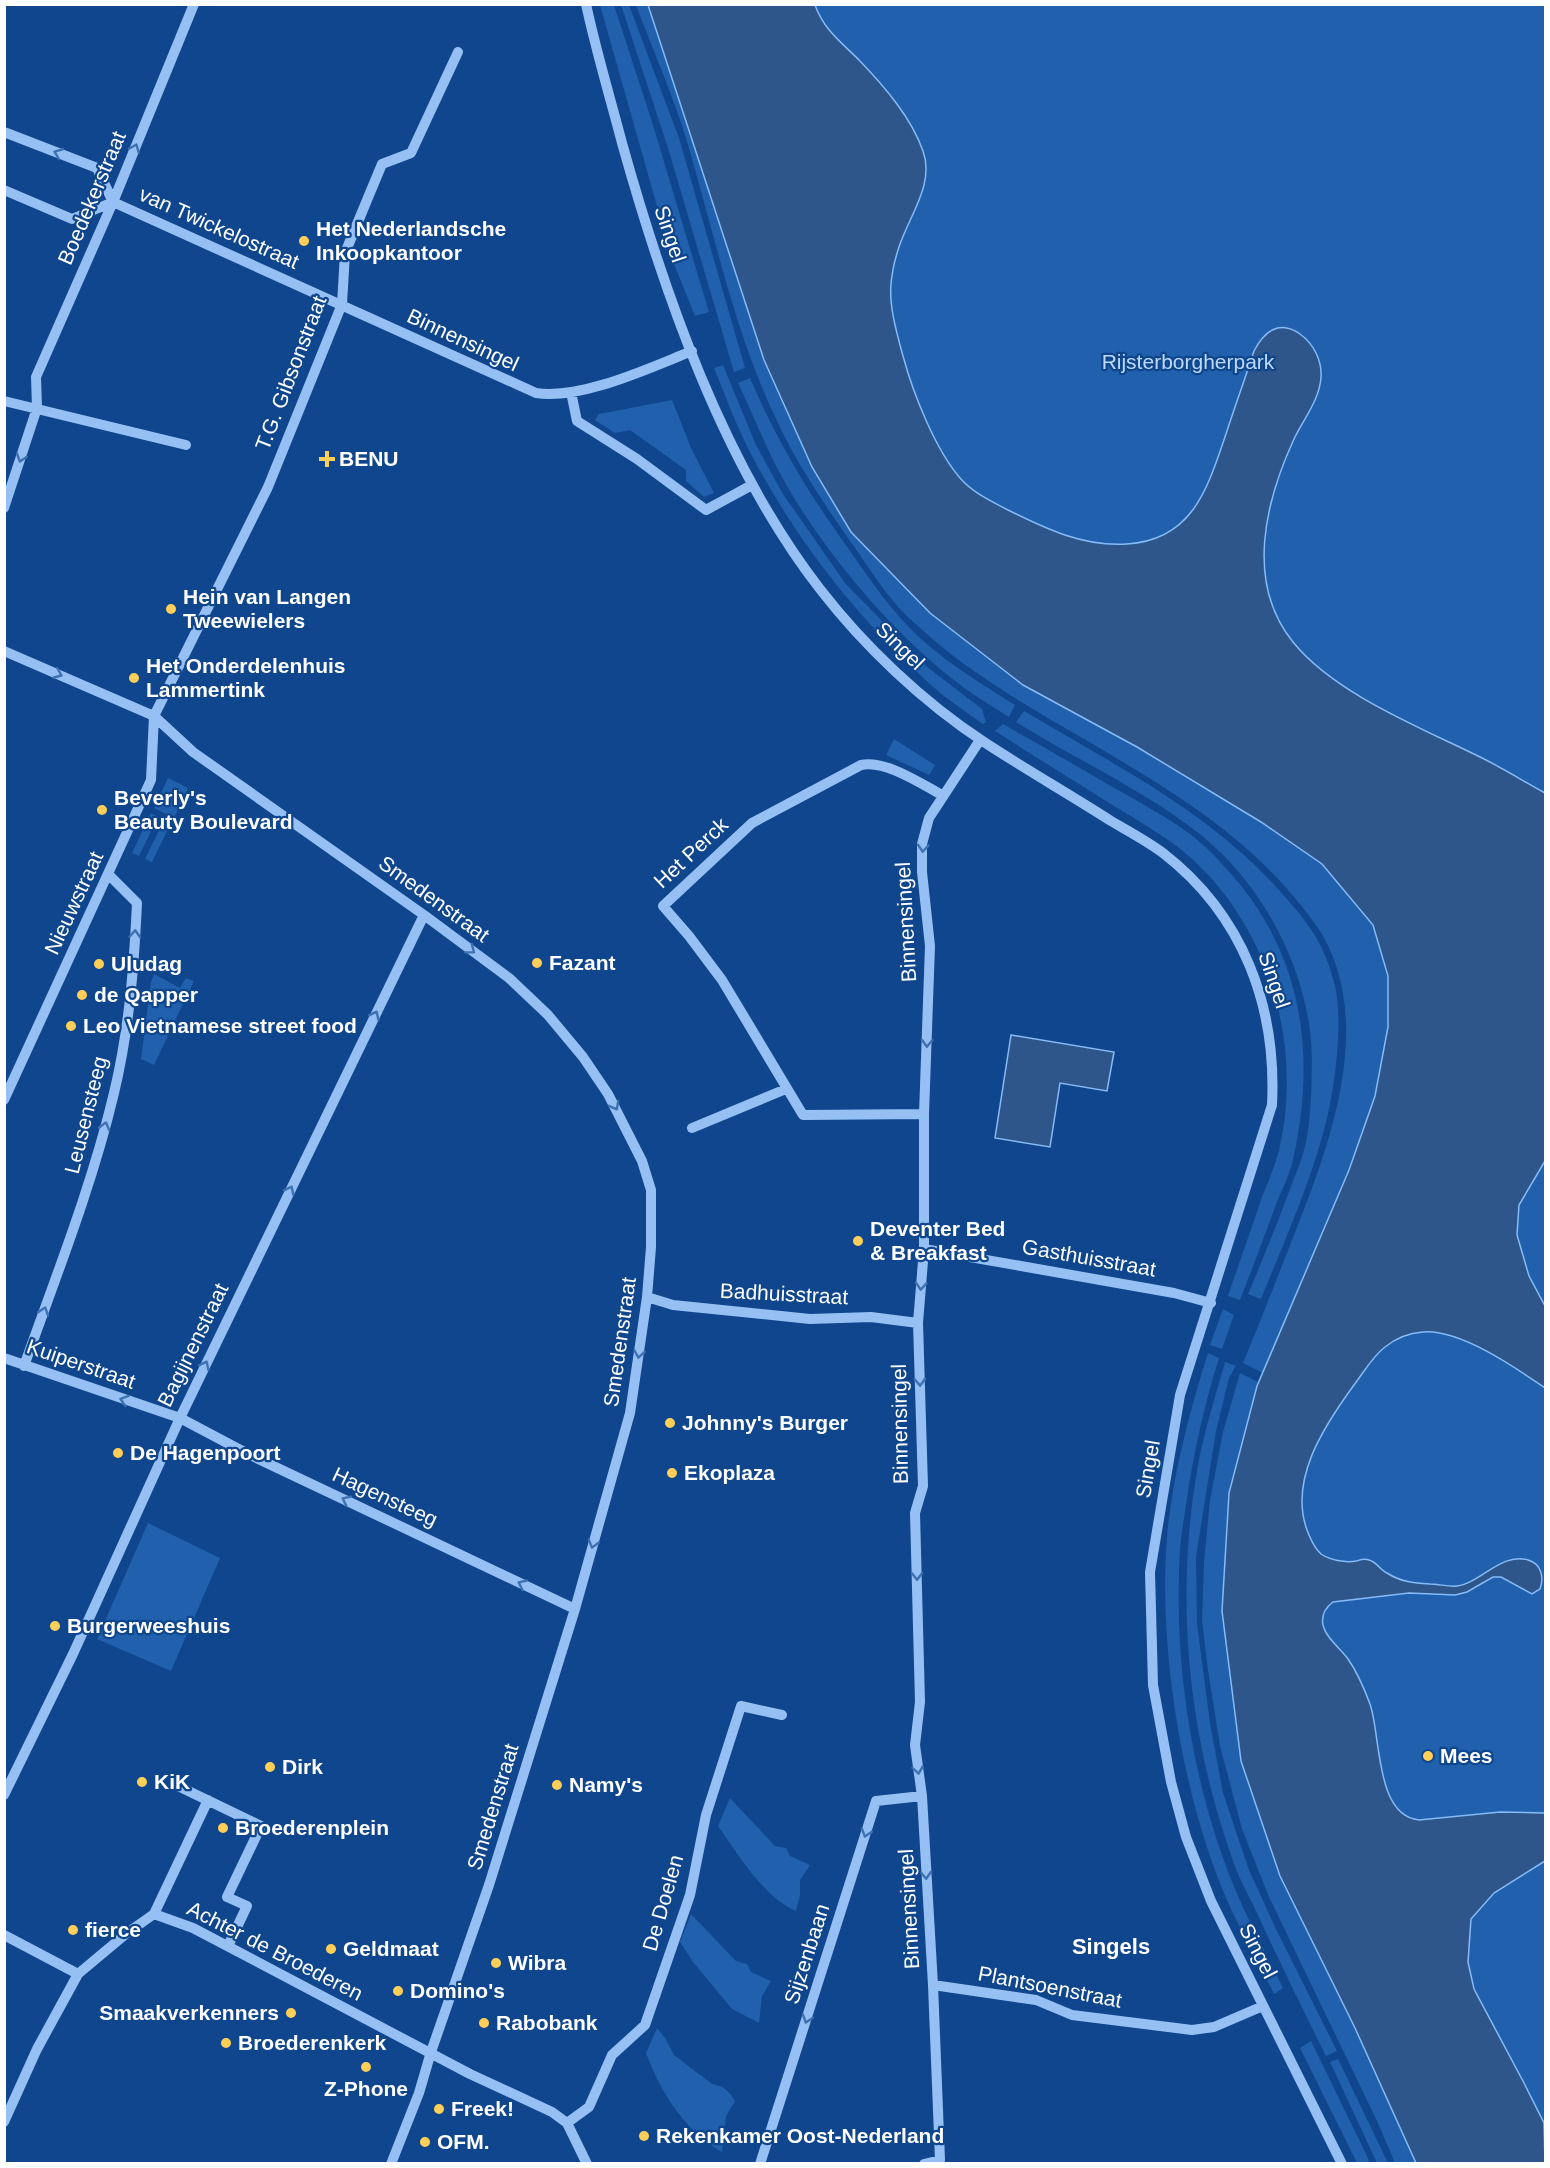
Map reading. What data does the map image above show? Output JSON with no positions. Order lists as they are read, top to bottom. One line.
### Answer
{"streets":{"street":["Boedekerstraat","van Twickelostraat","Singel","Binnensingel","T.G. Gibsonstraat","Het Perck","Smedenstraat","Nieuwstraat","Leusensteeg","Gasthuisstraat","Badhuisstraat","Bagijnenstraat","Kuiperstraat","Hagensteeg","De Doelen","Achter de Broederen","Sijzenbaan","Plantsoenstraat"]},"crossings":[["Boedekerstraat","van Twickelostraat"],["van Twickelostraat","Binnensingel"],["van Twickelostraat","T.G. Gibsonstraat"],["Singel","Binnensingel"],["Singel","Gasthuisstraat"],["Singel","Plantsoenstraat"],["Binnensingel","T.G. Gibsonstraat"],["Binnensingel","Het Perck"],["Binnensingel","Gasthuisstraat"],["Binnensingel","Badhuisstraat"],["Binnensingel","Sijzenbaan"],["Binnensingel","Plantsoenstraat"],["T.G. Gibsonstraat","Smedenstraat"],["T.G. Gibsonstraat","Nieuwstraat"],["Smedenstraat","Nieuwstraat"],["Smedenstraat","Badhuisstraat"],["Smedenstraat","Bagijnenstraat"],["Smedenstraat","Hagensteeg"],["Smedenstraat","Achter de Broederen"],["Nieuwstraat","Leusensteeg"],["Leusensteeg","Kuiperstraat"],["Bagijnenstraat","Kuiperstraat"],["Bagijnenstraat","Hagensteeg"],["Kuiperstraat","Hagensteeg"],["De Doelen","Achter de Broederen"]],"one_way":["Boedekerstraat","Binnensingel","Smedenstraat","Leusensteeg","Bagijnenstraat","Kuiperstraat","Hagensteeg","Sijzenbaan"],"districts":["Singels"],"parks":["Rijsterborgherpark"],"places":{"other":["Het Nederlandsche Inkoopkantoor","Hein van Langen Tweewielers","Het Onderdelenhuis Lammertink","Beverly's Beauty Boulevard","Fazant","Uludag","de Qapper","Leo Vietnamese street food","Deventer Bed & Breakfast","Johnny's Burger","De Hagenpoort","Ekoplaza","Burgerweeshuis","Mees","Dirk","KiK","Namy's","Broederenplein","fierce","Geldmaat","Wibra","Domino's","Smaakverkenners","Rabobank","Broederenkerk","Z-Phone","Freek!","Rekenkamer Oost-Nederland","OFM."],"health":["BENU"]}}
